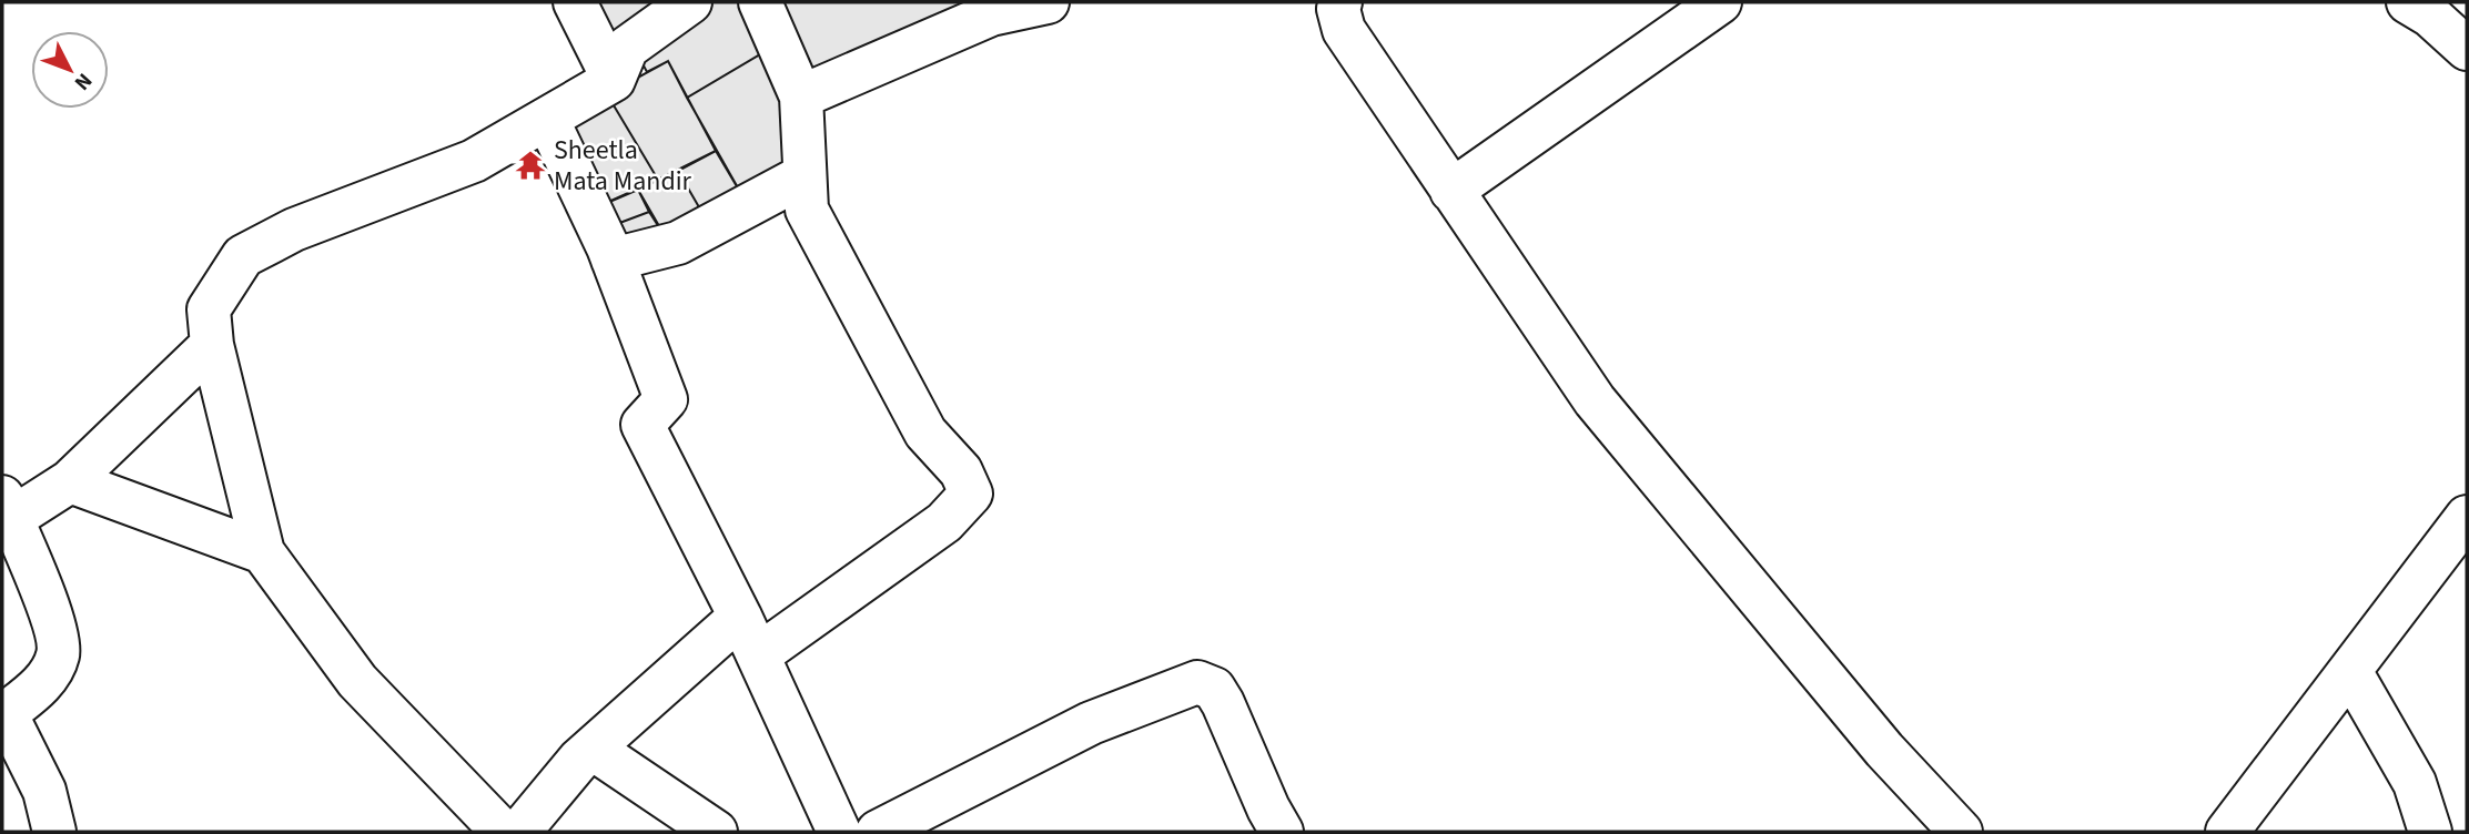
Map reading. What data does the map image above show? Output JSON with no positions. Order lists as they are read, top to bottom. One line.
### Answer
{"places":{"temple":["Sheetla Mata Mandir"]},"north":"bottom right"}
